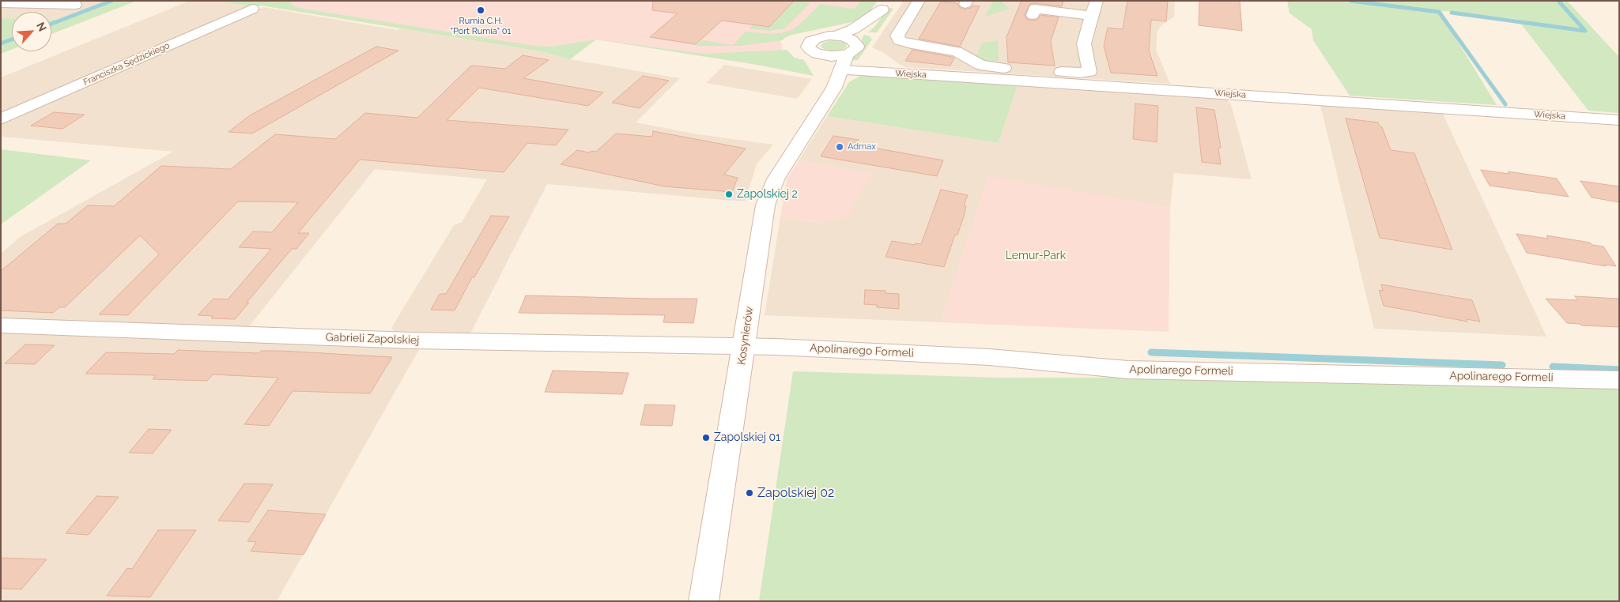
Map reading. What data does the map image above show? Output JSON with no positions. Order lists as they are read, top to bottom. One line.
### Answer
{"streets":{"street":["Franciszka Sędzickiego","Wiejska","Kosynierów","Gabrieli Zapolskiej","Apolinarego Formeli"]},"crossings":[["Wiejska","Kosynierów"],["Kosynierów","Gabrieli Zapolskiej"],["Kosynierów","Apolinarego Formeli"],["Gabrieli Zapolskiej","Apolinarego Formeli"]],"parks":["Lemur-Park"],"places":["Rumia C.H. \"Port Rumia\" 01","Admax","Zapolskiej 2","Zapolskiej 01","Zapolskiej 02"],"north":"top right"}
